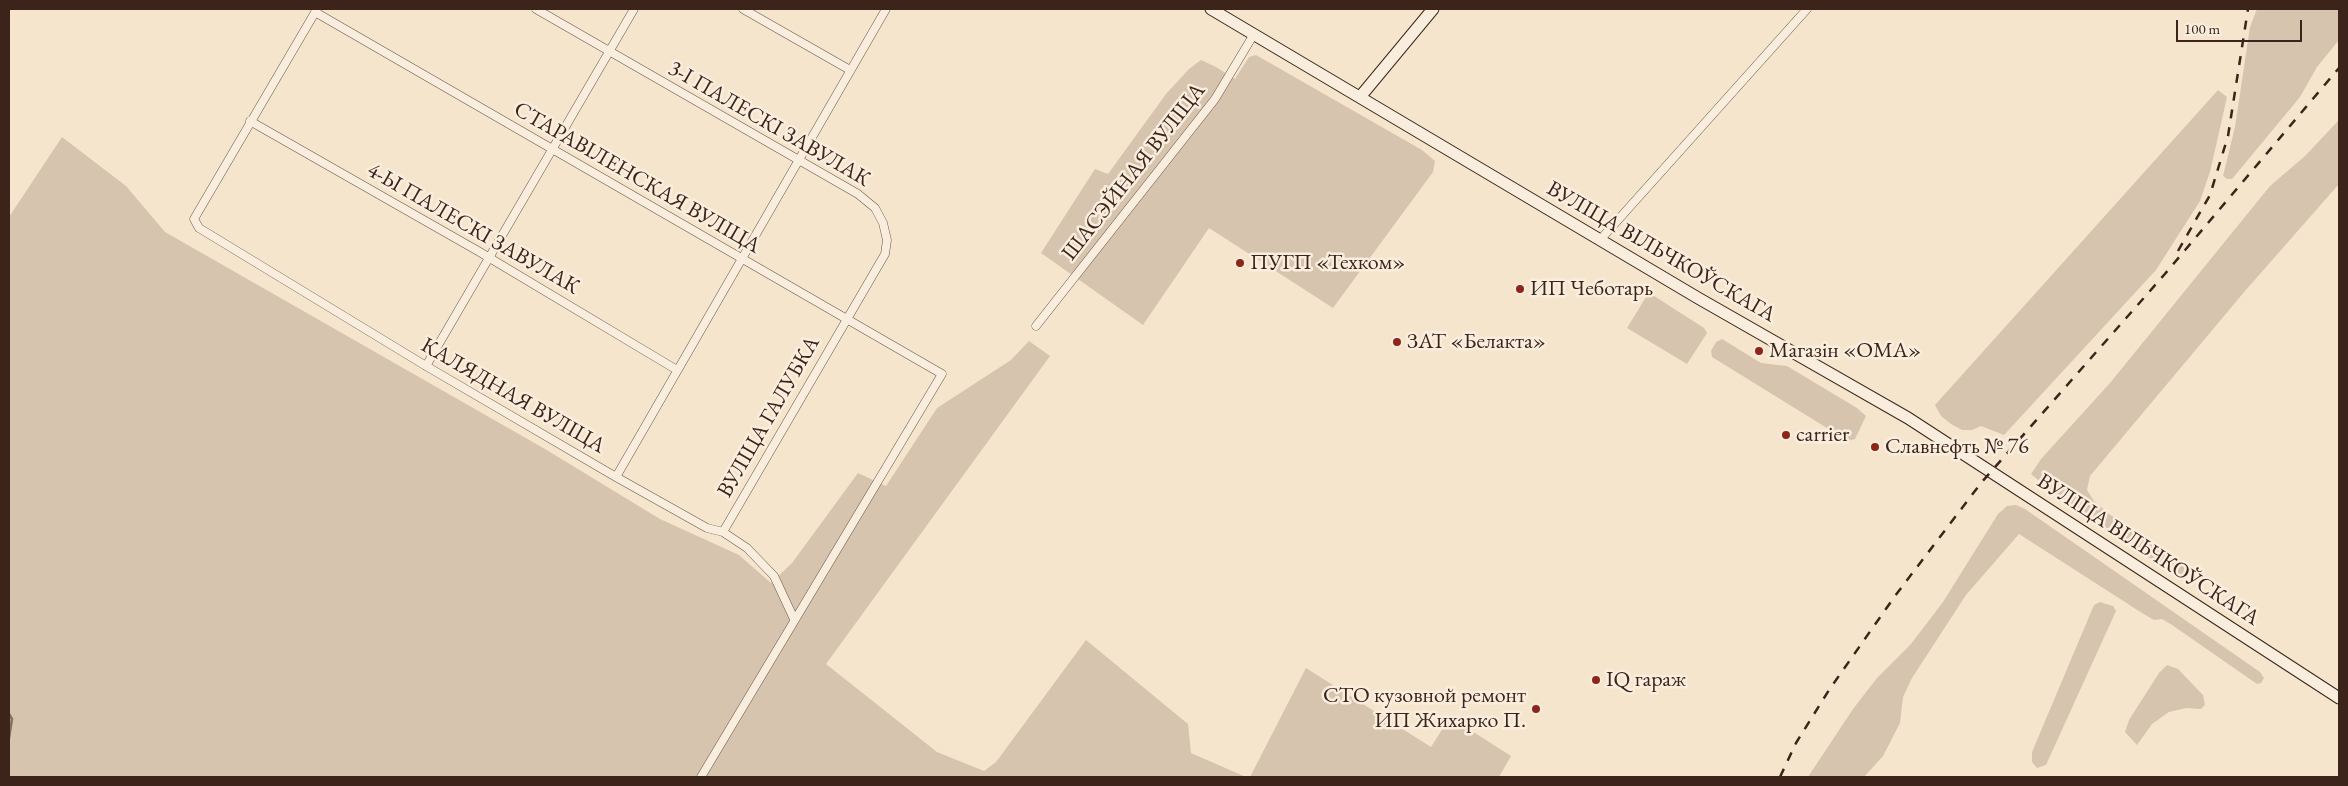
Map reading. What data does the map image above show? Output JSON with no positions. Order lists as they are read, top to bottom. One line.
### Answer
{"streets":{"main road":["ВУЛІЦА ВІЛЬЧКОЎСКАГА"],"street":["3-І ПАЛЕСКІ ЗАВУЛАК","ШАСЭЙНАЯ ВУЛІЦА","СТАРАВІЛЕНСКАЯ ВУЛІЦА","4-Ы ПАЛЕСКІ ЗАВУЛАК","КАЛЯДНАЯ ВУЛІЦА","ВУЛІЦА ГАЛУБКА"]},"crossings":[["3-І ПАЛЕСКІ ЗАВУЛАК","СТАРАВІЛЕНСКАЯ ВУЛІЦА"],["3-І ПАЛЕСКІ ЗАВУЛАК","ВУЛІЦА ГАЛУБКА"],["ШАСЭЙНАЯ ВУЛІЦА","ВУЛІЦА ВІЛЬЧКОЎСКАГА"],["СТАРАВІЛЕНСКАЯ ВУЛІЦА","КАЛЯДНАЯ ВУЛІЦА"],["СТАРАВІЛЕНСКАЯ ВУЛІЦА","ВУЛІЦА ГАЛУБКА"],["4-Ы ПАЛЕСКІ ЗАВУЛАК","КАЛЯДНАЯ ВУЛІЦА"],["КАЛЯДНАЯ ВУЛІЦА","ВУЛІЦА ГАЛУБКА"]],"places":["ПУГП «Техком»","ИП Чеботарь","ЗАТ «Белакта»","Магазін «ОМА»","carrier","Славнефть № 76","IQ гараж","СТО кузовной ремонт ИП Жихарко П."],"scale_bar":"100 m"}
